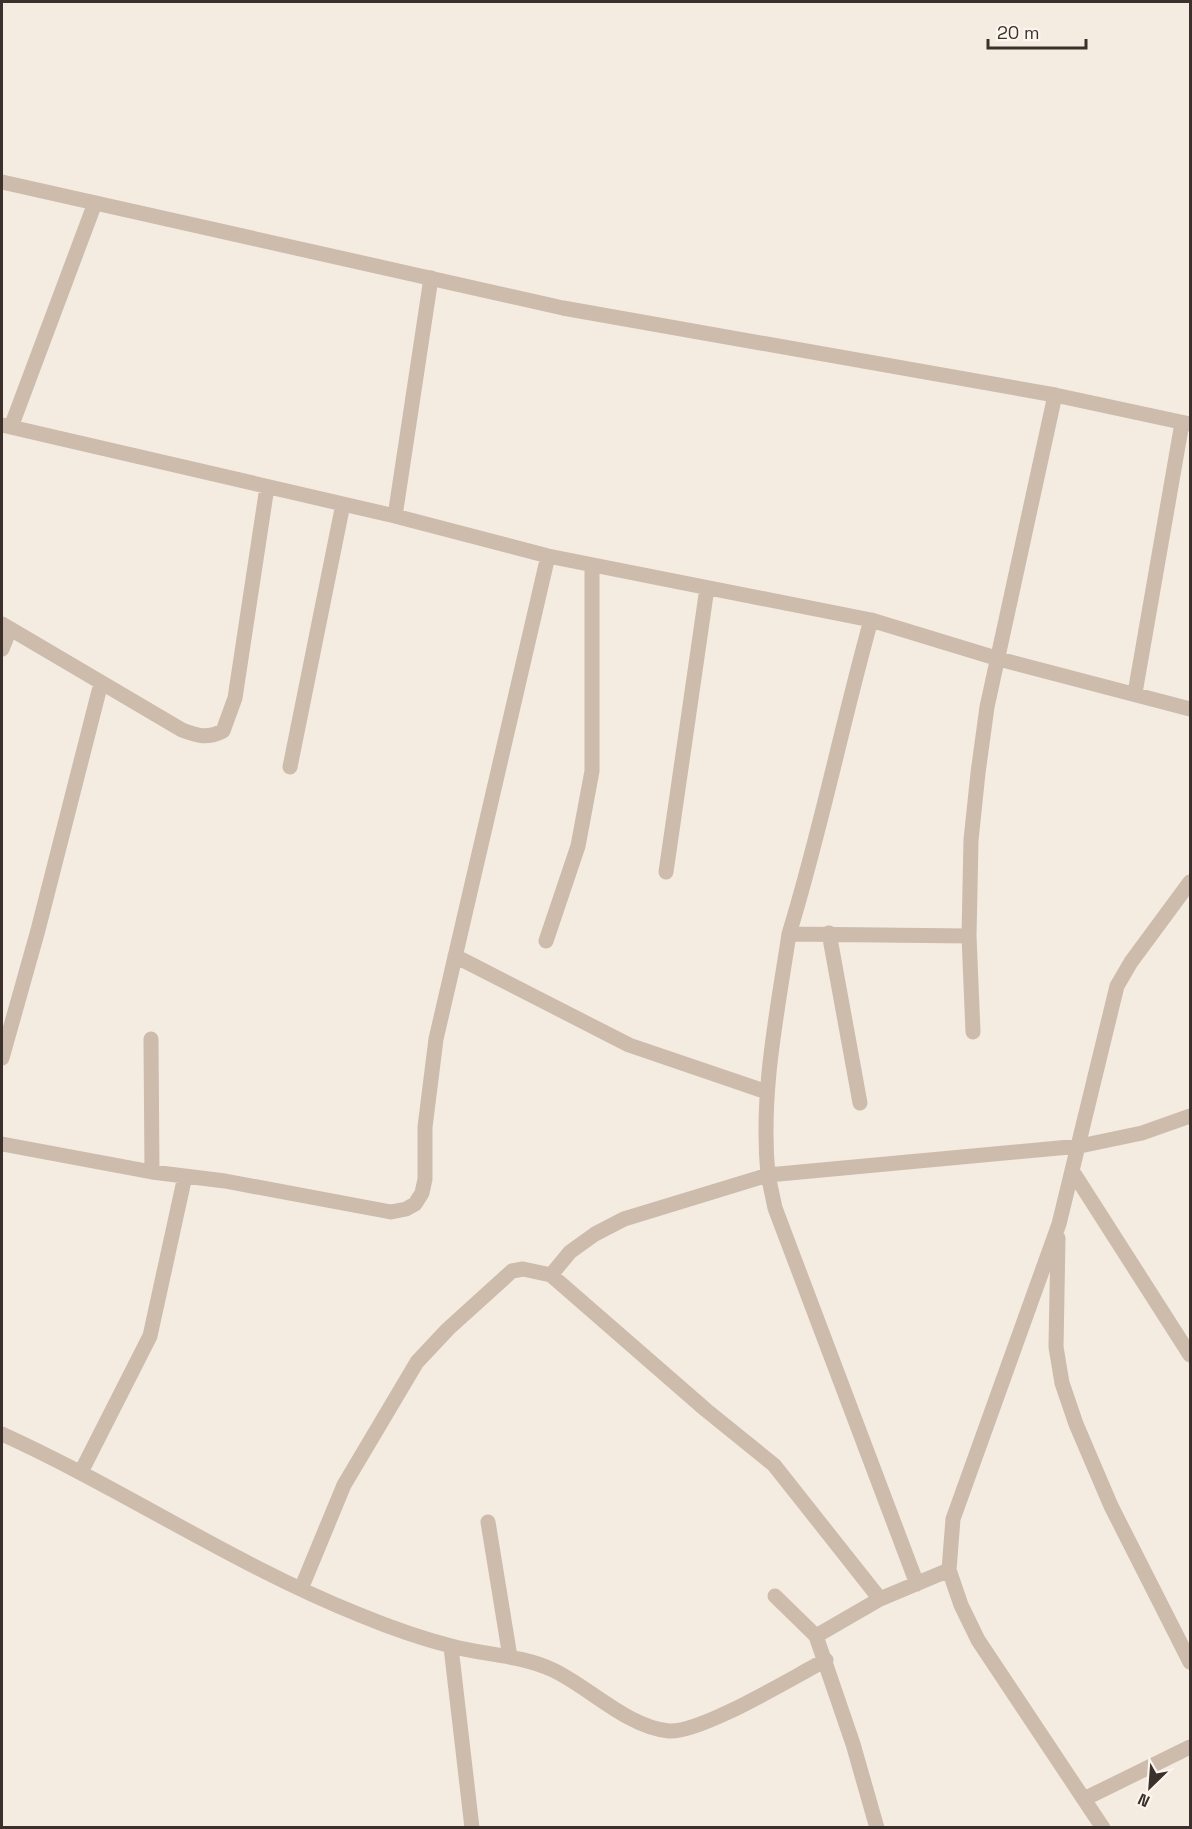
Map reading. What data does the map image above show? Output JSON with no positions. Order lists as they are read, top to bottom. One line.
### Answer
{"scale_bar":"20 m","north":"bottom left"}
